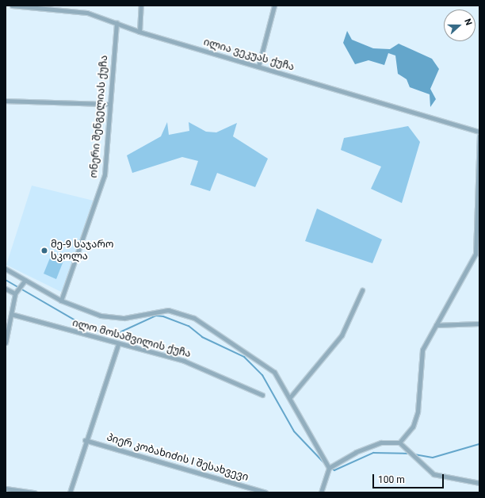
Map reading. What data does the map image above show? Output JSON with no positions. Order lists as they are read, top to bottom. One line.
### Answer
{"streets":{"street":["ილია ვეკუას ქუჩა","ონერი შენგელიას ქუჩა","ილო მოსაშვილის ქუჩა","პიერ კობახიძის I შესახვევი"]},"crossings":[["ილია ვეკუას ქუჩა","ონერი შენგელიას ქუჩა"]],"places":["მე-9 საჯარო სკოლა"],"scale_bar":"100 m","north":"right"}
